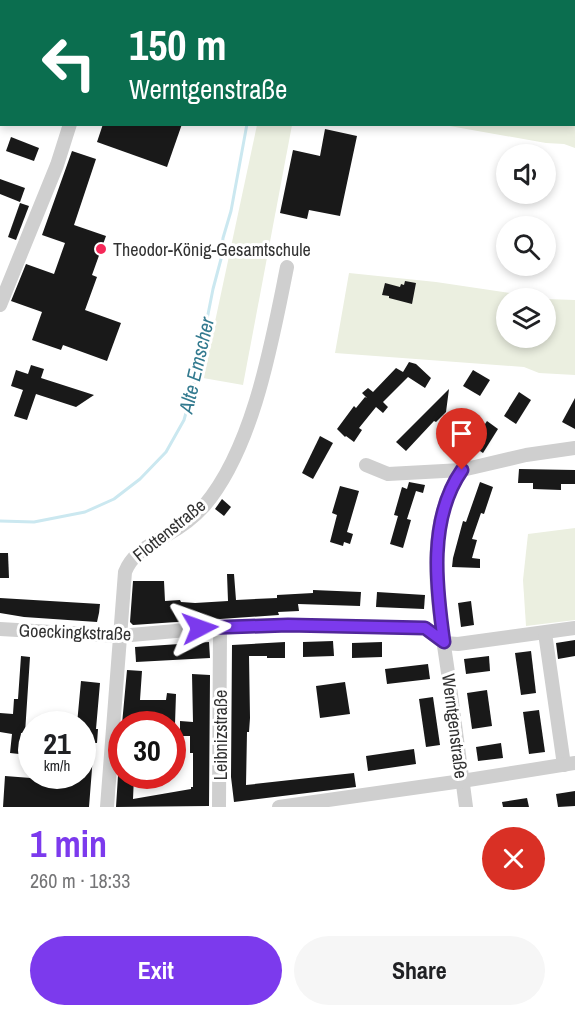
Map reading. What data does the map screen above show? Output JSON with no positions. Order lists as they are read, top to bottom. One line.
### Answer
{"streets":{"street":["Flottenstraße","Goeckingkstraße","Werntgenstraße","Leibnizstraße"]},"crossings":[["Flottenstraße","Goeckingkstraße"],["Goeckingkstraße","Werntgenstraße"],["Goeckingkstraße","Leibnizstraße"]],"water":["Alte Emscher"],"places":["Theodor-König-Gesamtschule"],"page":{"turn":["150 m","Werntgenstraße"],"speed":"21 km/h","limit":"30","heading":["1 min","260 m · 18:33"],"buttons":["Exit","Share"]}}
